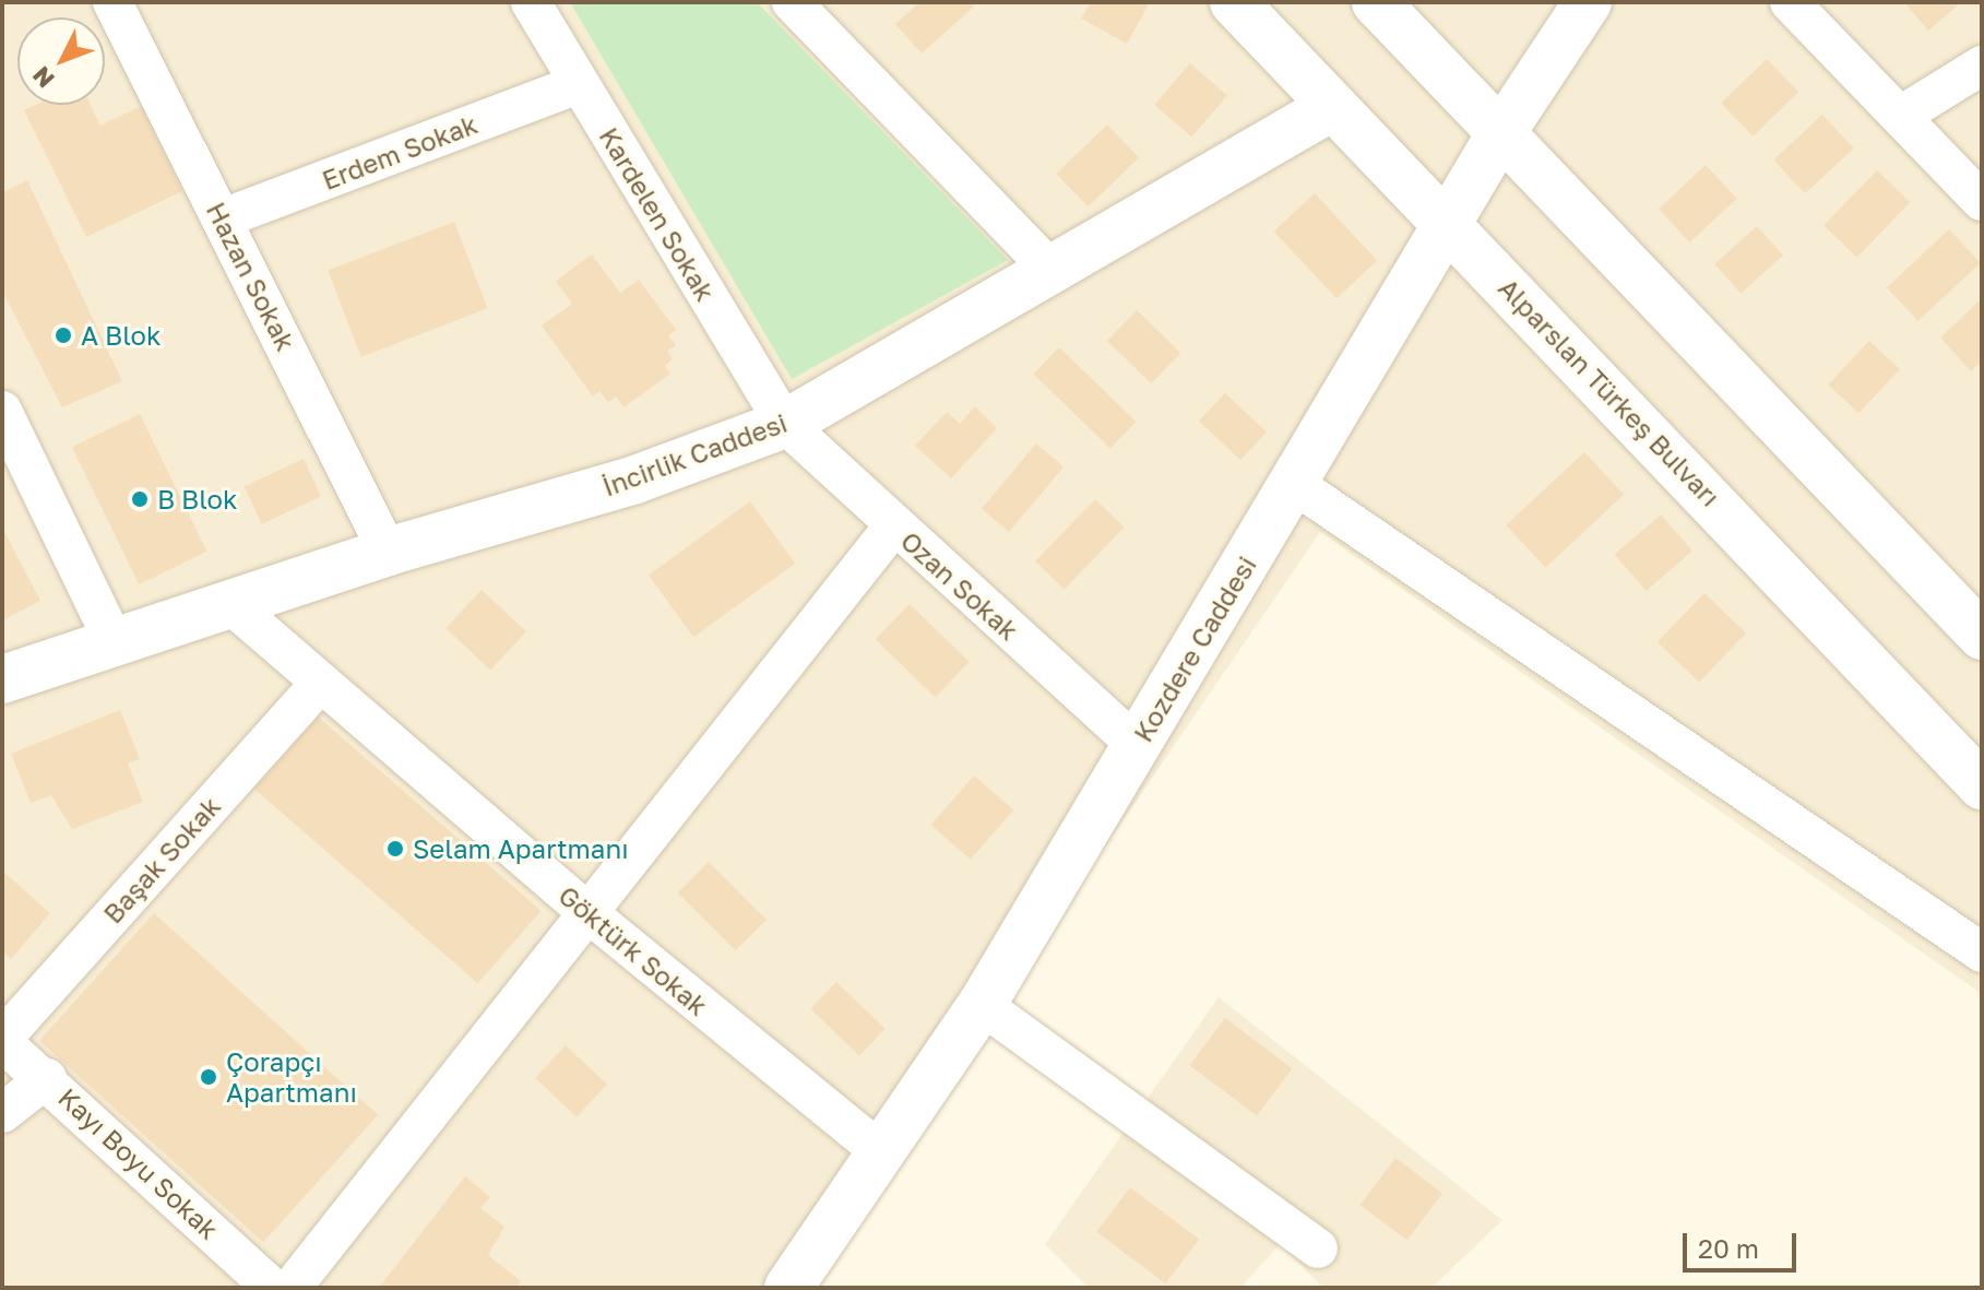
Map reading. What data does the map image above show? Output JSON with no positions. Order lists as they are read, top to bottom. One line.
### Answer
{"streets":{"street":["Erdem Sokak","Kardelen Sokak","Hazan Sokak","Alparslan Türkeş Bulvarı","İncirlik Caddesi","Ozan Sokak","Kozdere Caddesi","Başak Sokak","Göktürk Sokak","Kayı Boyu Sokak"]},"crossings":[["Erdem Sokak","Kardelen Sokak"],["Erdem Sokak","Hazan Sokak"],["Kardelen Sokak","İncirlik Caddesi"],["Kardelen Sokak","Ozan Sokak"],["Hazan Sokak","İncirlik Caddesi"],["Alparslan Türkeş Bulvarı","İncirlik Caddesi"],["Alparslan Türkeş Bulvarı","Kozdere Caddesi"],["İncirlik Caddesi","Ozan Sokak"],["İncirlik Caddesi","Göktürk Sokak"],["Ozan Sokak","Kozdere Caddesi"],["Kozdere Caddesi","Göktürk Sokak"],["Başak Sokak","Göktürk Sokak"],["Başak Sokak","Kayı Boyu Sokak"]],"places":["A Blok","B Blok","Selam Apartmanı","Çorapçı Apartmanı"],"scale_bar":"20 m","north":"bottom left"}
